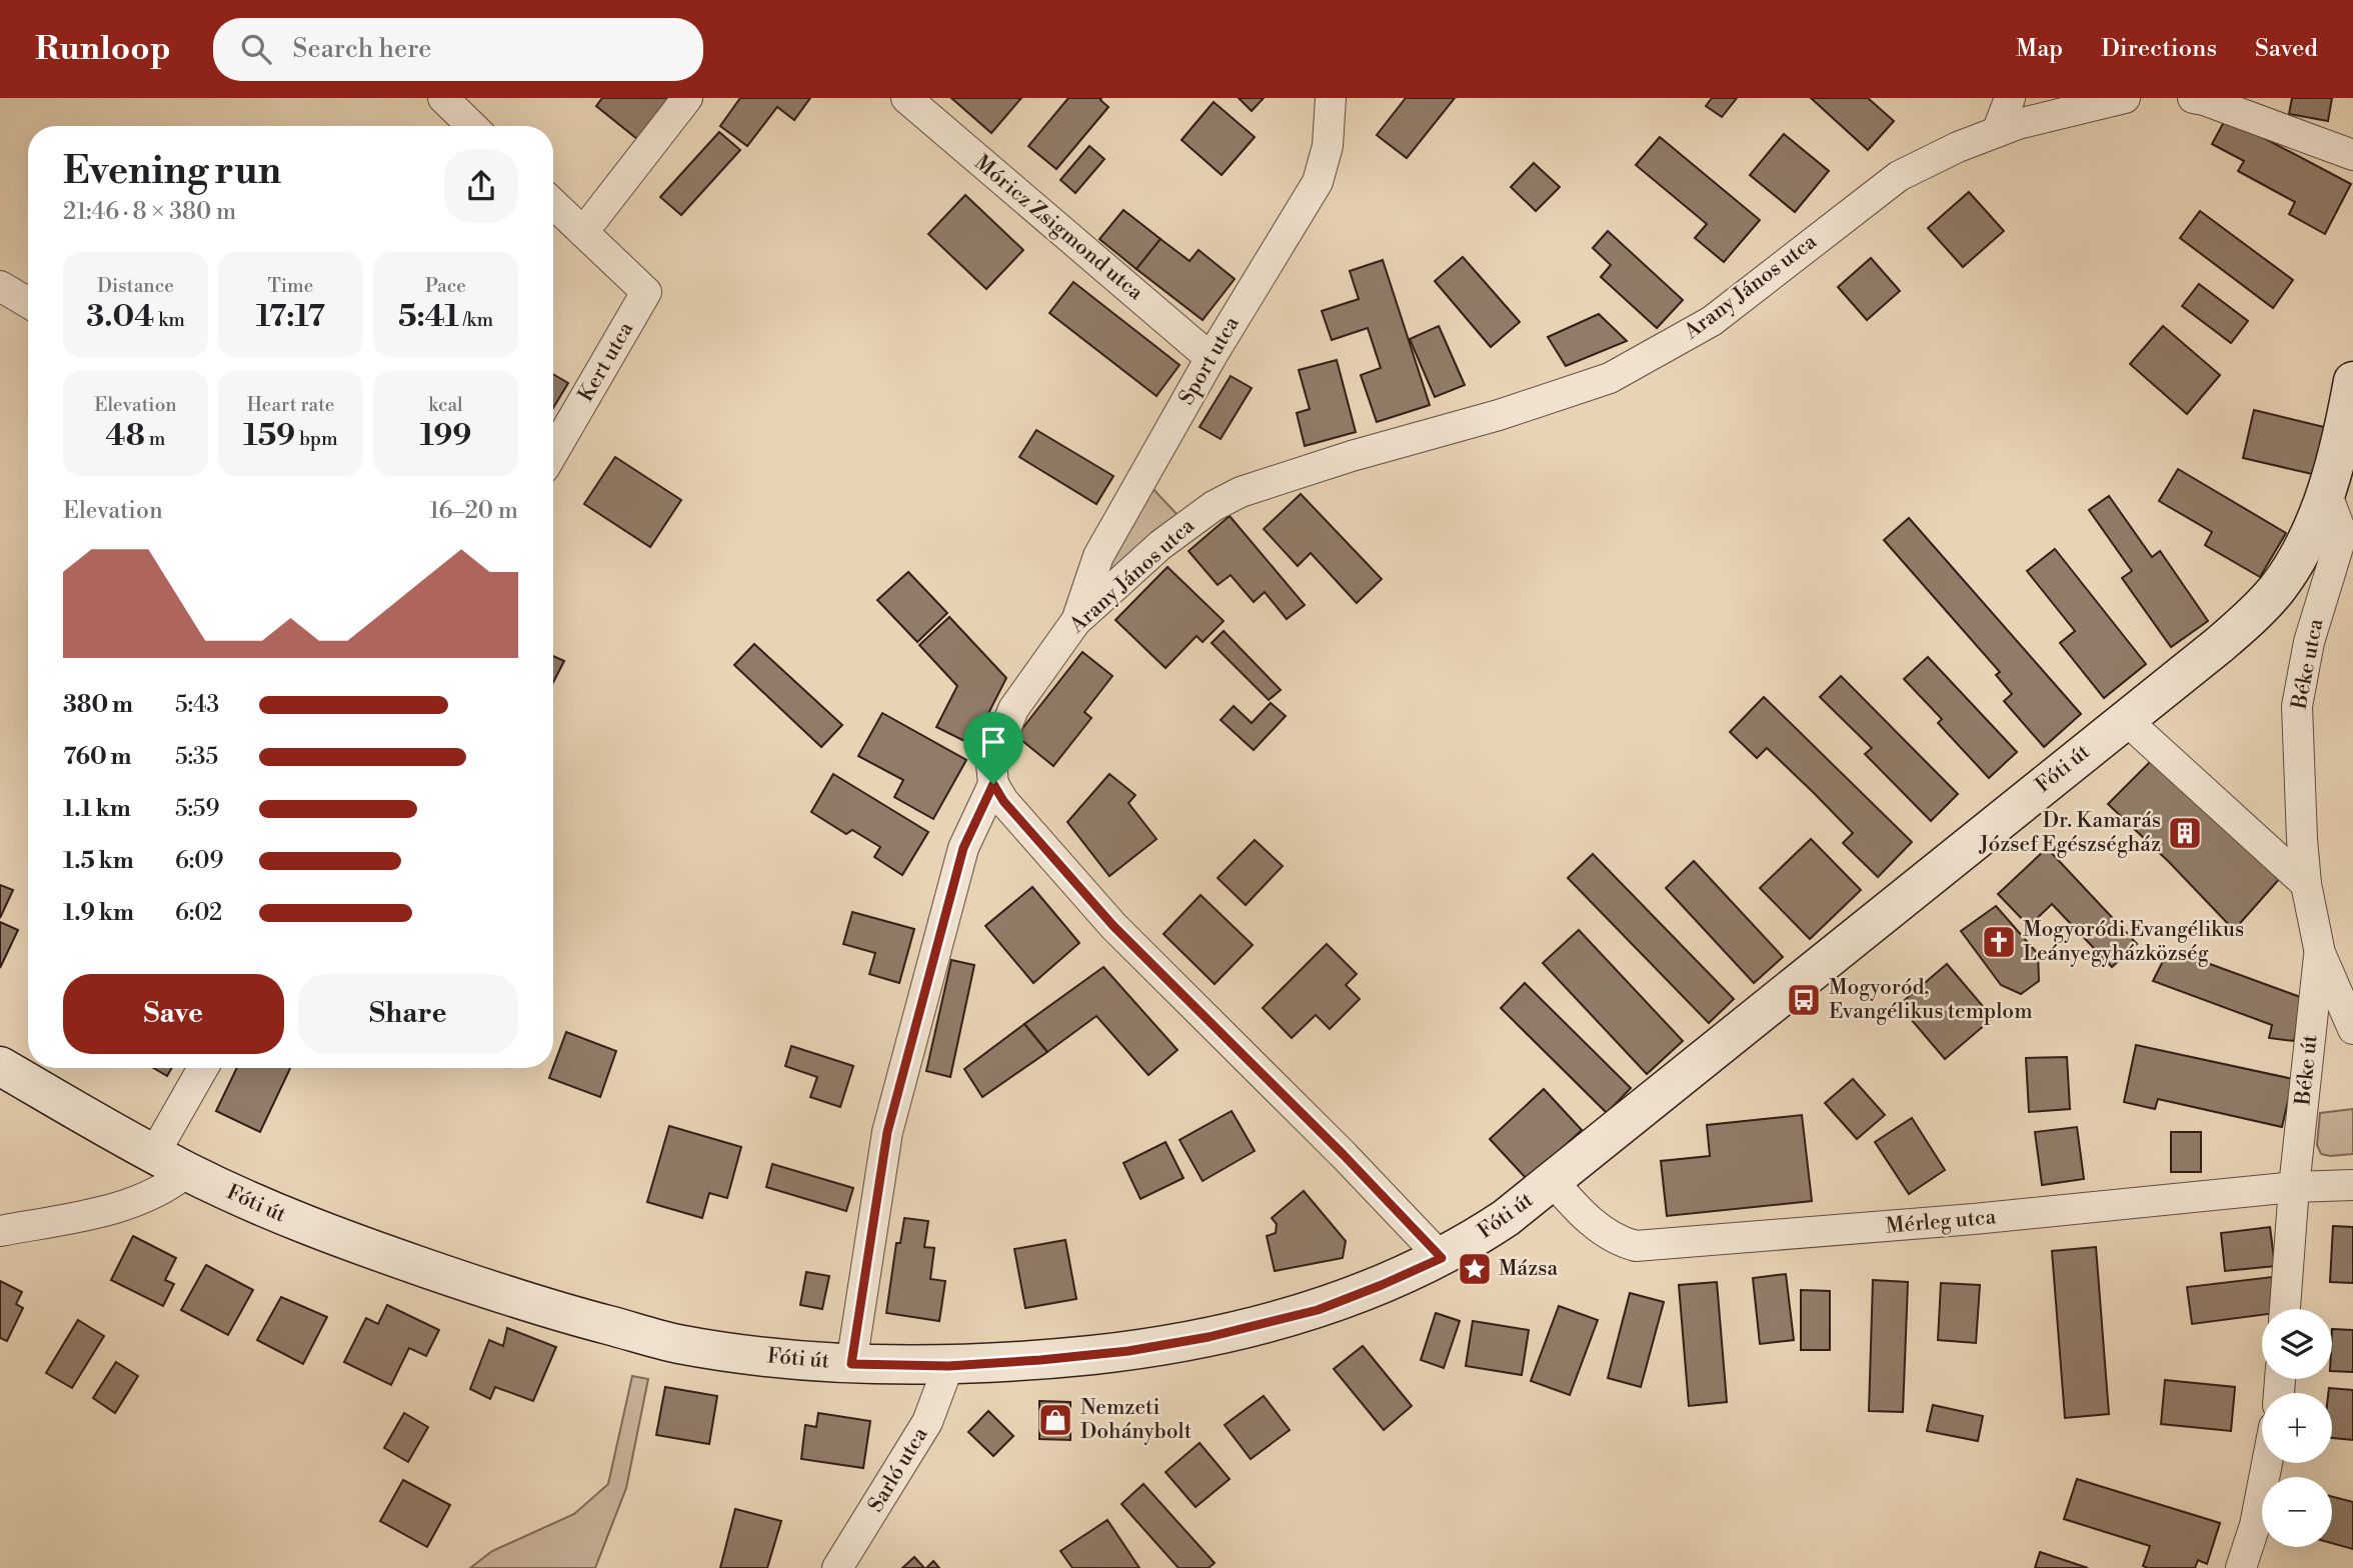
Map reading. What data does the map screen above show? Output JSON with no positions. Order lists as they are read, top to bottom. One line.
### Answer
{"streets":{"main road":["Fóti út"],"street":["Móricz Zsigmond utca","Arany János utca","Sport utca","Kert utca","Béke utca","Béke út","Mérleg utca","Sarló utca"]},"crossings":[["Móricz Zsigmond utca","Sport utca"],["Arany János utca","Sport utca"],["Arany János utca","Fóti út"],["Béke utca","Fóti út"],["Béke utca","Béke út"],["Fóti út","Mérleg utca"],["Fóti út","Sarló utca"],["Béke út","Mérleg utca"]],"places":{"building":["Dr. Kamarás József Egészségház"],"church":["Mogyoródi Evangélikus Leányegyházközség"],"bus stop":["Mogyoród, Evangélikus templom"],"place":["Mázsa"],"shop":["Nemzeti Dohánybolt"]},"page":{"header":"Runloop","search":"Search here","nav":["Map","Directions","Saved"],"heading":["Evening run","21:46 · 8 × 380 m"],"stats":[["Distance","3.04 km"],["Time","17:17"],["Pace","5:41 /km"],["Elevation","48 m"],["Heart rate","159 bpm"],["kcal","199"]],"chart":["Elevation","16–20 m"],"list":[{"name":"380 m","note":"5:43"},{"name":"760 m","note":"5:35"},{"name":"1.1 km","note":"5:59"},{"name":"1.5 km","note":"6:09"},{"name":"1.9 km","note":"6:02"}],"buttons":["Save","Share"],"map_buttons":["+","−"]}}
